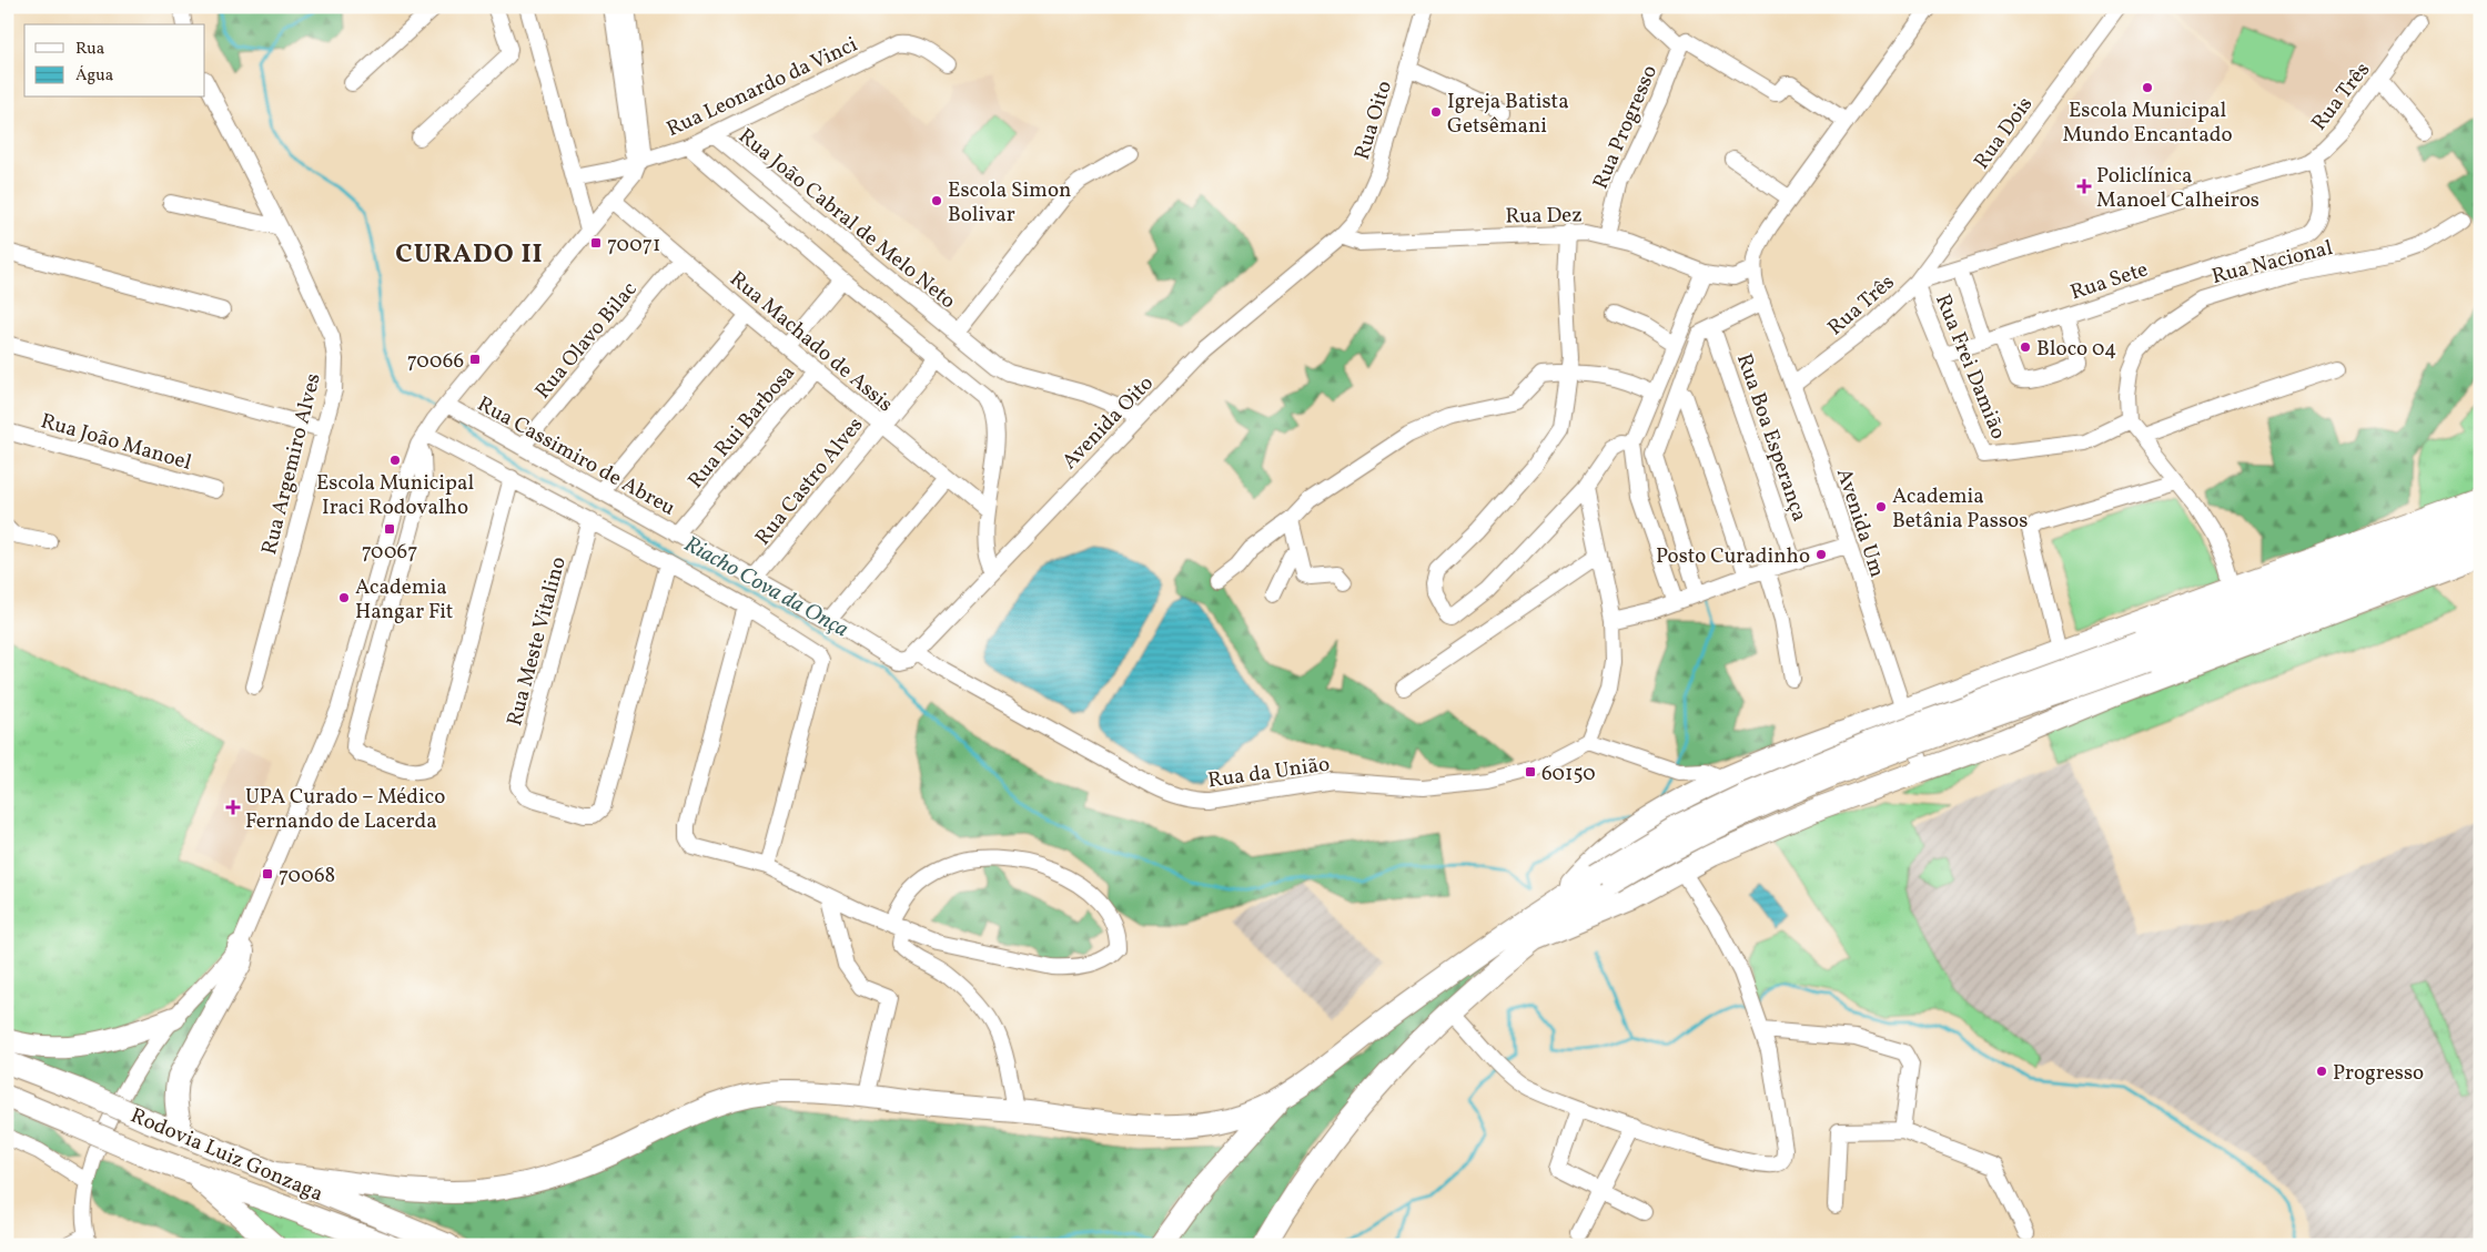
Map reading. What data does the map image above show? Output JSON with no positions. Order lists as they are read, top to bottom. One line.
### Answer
{"streets":{"highway":["Rodovia Luiz Gonzaga"],"street":["Rua Leonardo da Vinci","Rua Três","Rua Oito","Rua Progresso","Rua Dois","Rua Dez","Rua João Cabral de Melo Neto","Rua Nacional","Rua Sete","Rua Olavo Bilac","Rua Machado de Assis","Rua Frei Damião","Avenida Oito","Rua Rui Barbosa","Rua Boa Esperança","Rua João Manoel","Rua Cassimiro de Abreu","Rua Argemiro Alves","Rua Castro Alves","Avenida Um","Rua Meste Vitalino","Rua da União"]},"crossings":[["Rua Leonardo da Vinci","Rua João Cabral de Melo Neto"],["Rua Três","Rua Dois"],["Rua Três","Rua Sete"],["Rua Três","Rua Frei Damião"],["Rua Três","Avenida Um"],["Rua Oito","Rua Dez"],["Rua Oito","Avenida Oito"],["Rua Progresso","Rua Dez"],["Rua Dois","Rua Frei Damião"],["Rua Dez","Avenida Oito"],["Rua João Cabral de Melo Neto","Avenida Oito"],["Rua Nacional","Rua Frei Damião"],["Rua Sete","Rua Frei Damião"],["Rua Olavo Bilac","Rua Machado de Assis"],["Rua Olavo Bilac","Rua Cassimiro de Abreu"],["Rua Machado de Assis","Rua Rui Barbosa"],["Rua Machado de Assis","Rua Castro Alves"],["Avenida Oito","Rua Cassimiro de Abreu"],["Avenida Oito","Rua da União"],["Rua Rui Barbosa","Rua Cassimiro de Abreu"],["Rua Cassimiro de Abreu","Rua Castro Alves"],["Rua Cassimiro de Abreu","Rua da União"]],"districts":["CURADO II"],"water":["Riacho Cova da Onça"],"places":{"other":["Escola Municipal Mundo Encantado","Igreja Batista Getsêmani","Escola Simon Bolivar","Bloco 04","Escola Municipal Iraci Rodovalho","Academia Betânia Passos","Posto Curadinho","Academia Hangar Fit","Progresso"],"health":["Policlínica Manoel Calheiros","UPA Curado – Médico Fernando de Lacerda"],"transit":["70071","70066","70067","60150","70068"]},"legend":["Rua","Água"]}
